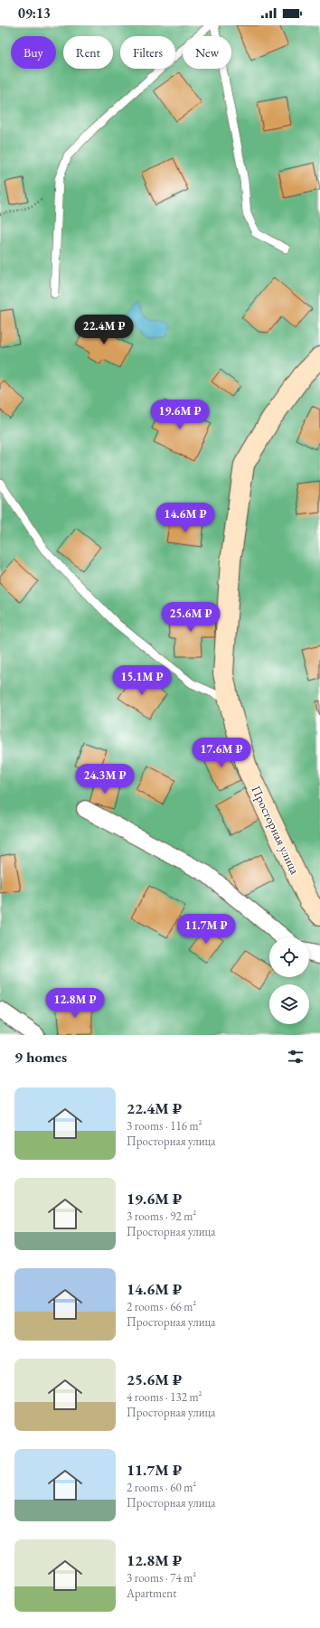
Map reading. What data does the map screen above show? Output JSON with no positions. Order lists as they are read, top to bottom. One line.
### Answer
{"streets":{"street":["Просторная улица"]},"page":{"status":"09:13","chip":["Buy","Rent","Filters","New"],"price":["22.4M ₽","19.6M ₽","14.6M ₽","25.6M ₽","15.1M ₽","17.6M ₽","24.3M ₽","11.7M ₽","12.8M ₽"],"heading":"9 homes","list":[{"name":"22.4M ₽","note":"3 rooms · 116 m² · Просторная улица"},{"name":"19.6M ₽","note":"3 rooms · 92 m² · Просторная улица"},{"name":"14.6M ₽","note":"2 rooms · 66 m² · Просторная улица"},{"name":"25.6M ₽","note":"4 rooms · 132 m² · Просторная улица"},{"name":"11.7M ₽","note":"2 rooms · 60 m² · Просторная улица"},{"name":"12.8M ₽","note":"3 rooms · 74 m² · Apartment"}]}}
